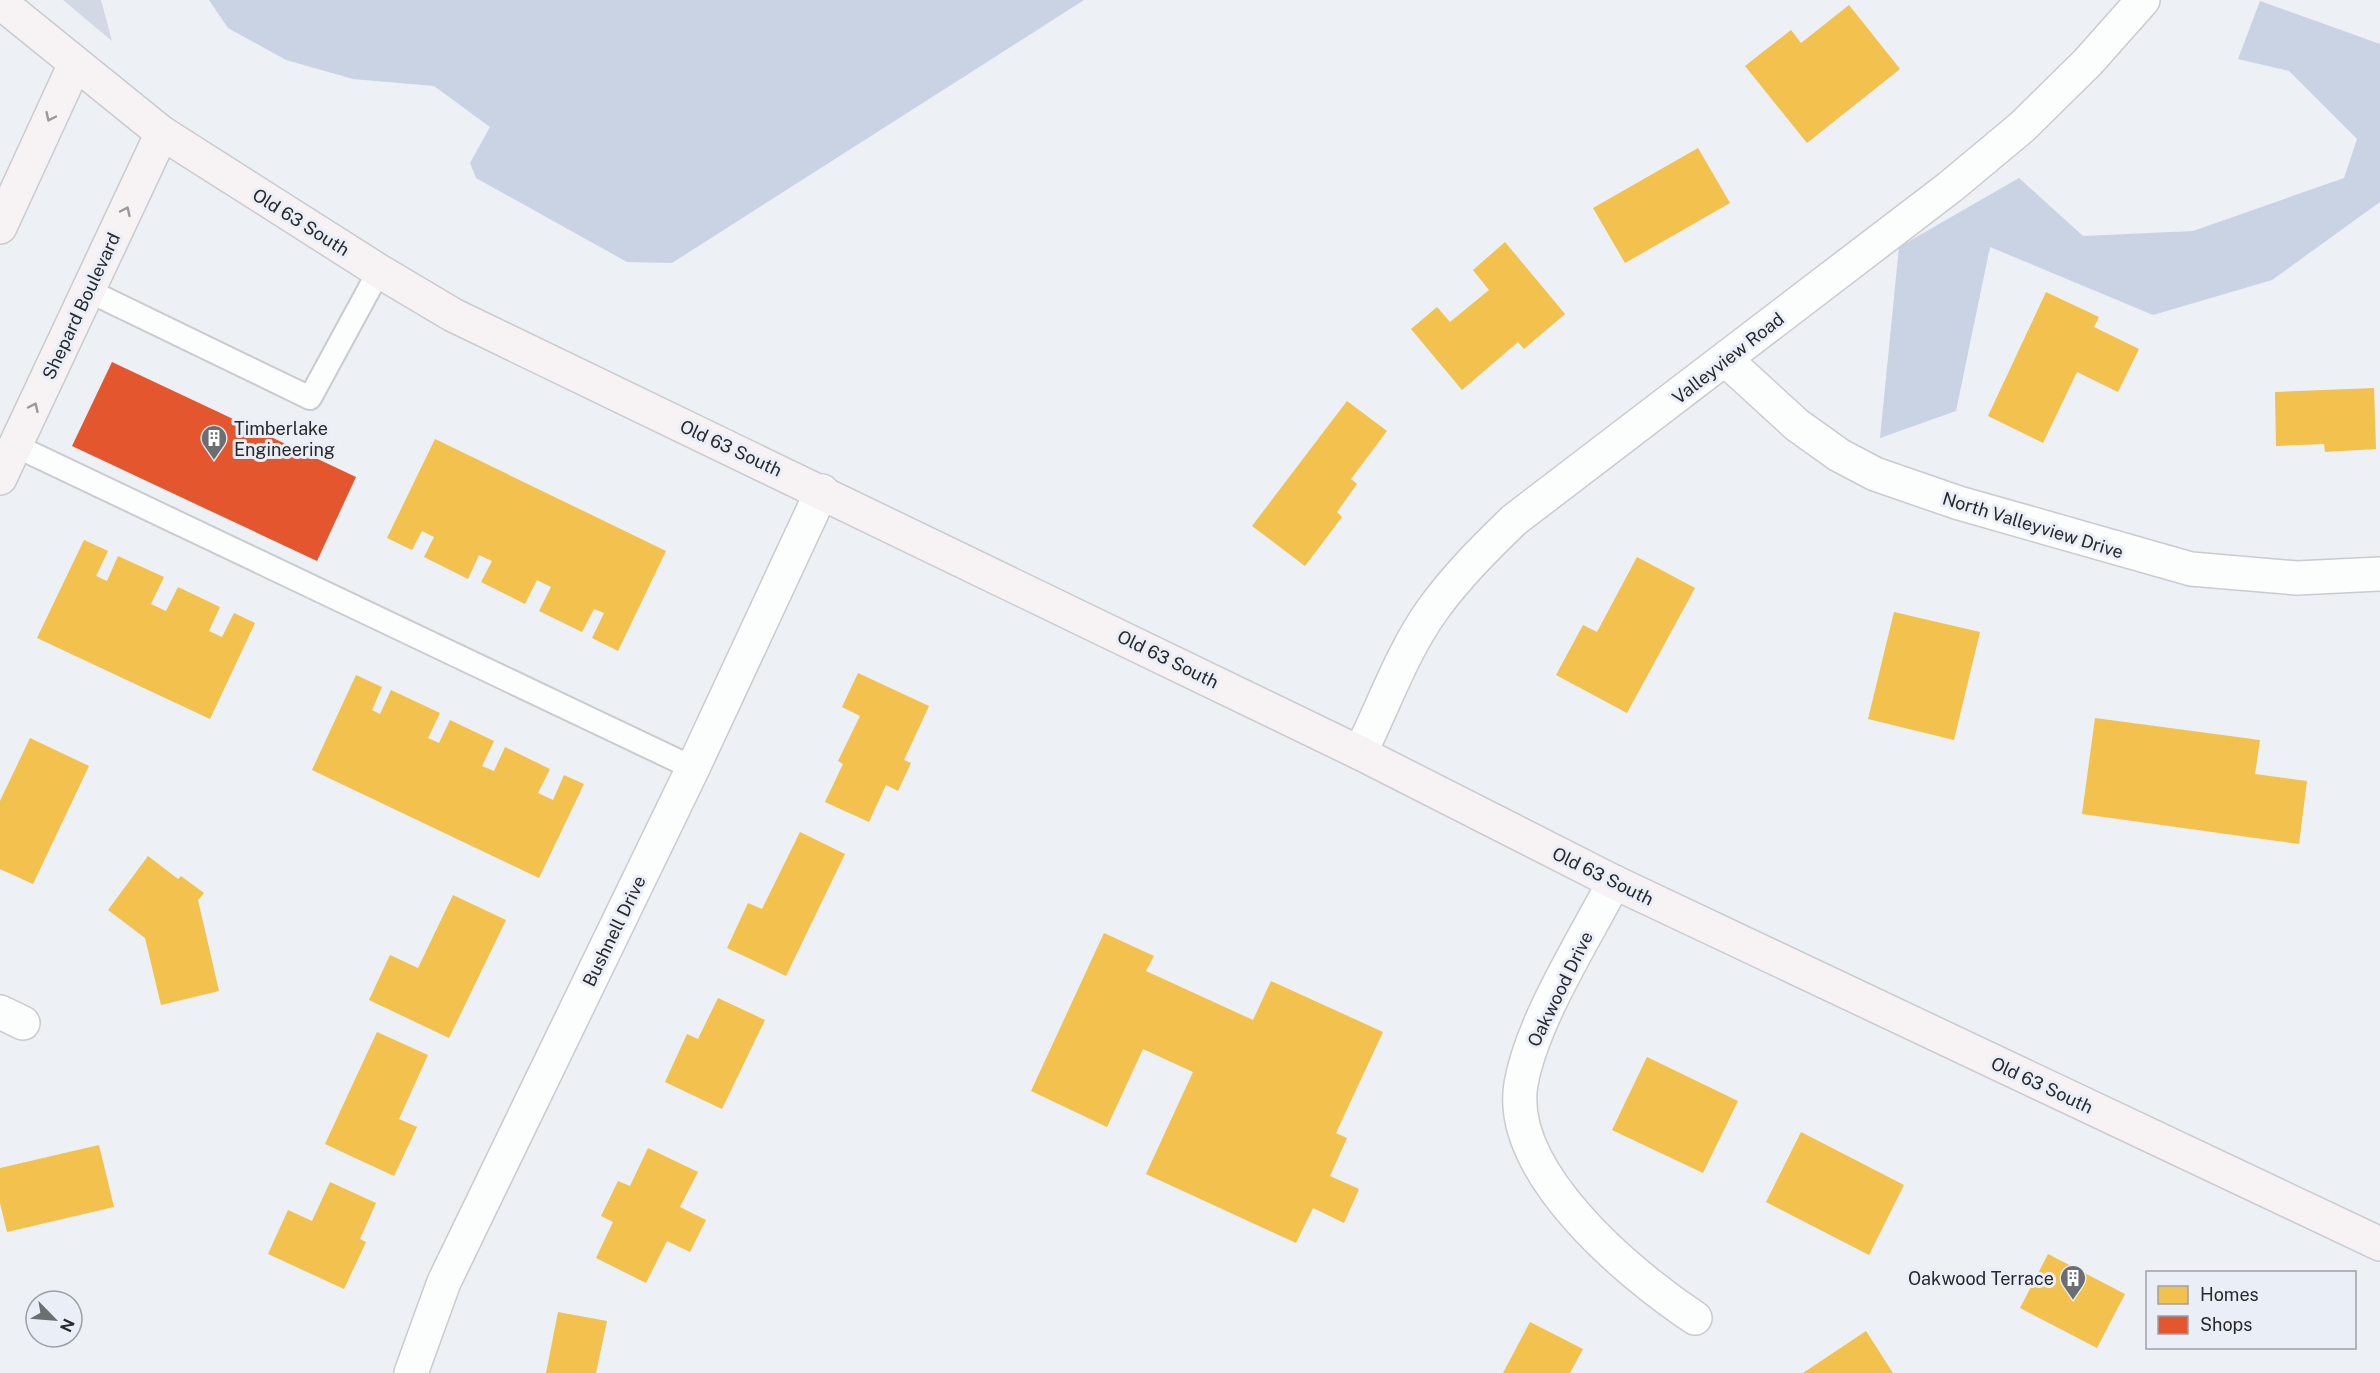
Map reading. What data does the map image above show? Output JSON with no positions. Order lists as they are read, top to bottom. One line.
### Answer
{"streets":{"main road":["Old 63 South","Shepard Boulevard"],"street":["Valleyview Road","North Valleyview Drive","Bushnell Drive","Oakwood Drive"]},"crossings":[["Old 63 South","Shepard Boulevard"],["Old 63 South","Valleyview Road"],["Old 63 South","Bushnell Drive"],["Old 63 South","Oakwood Drive"],["Valleyview Road","North Valleyview Drive"]],"places":{"building":["Timberlake Engineering","Oakwood Terrace"]},"legend":["Homes","Shops"],"north":"bottom right"}
